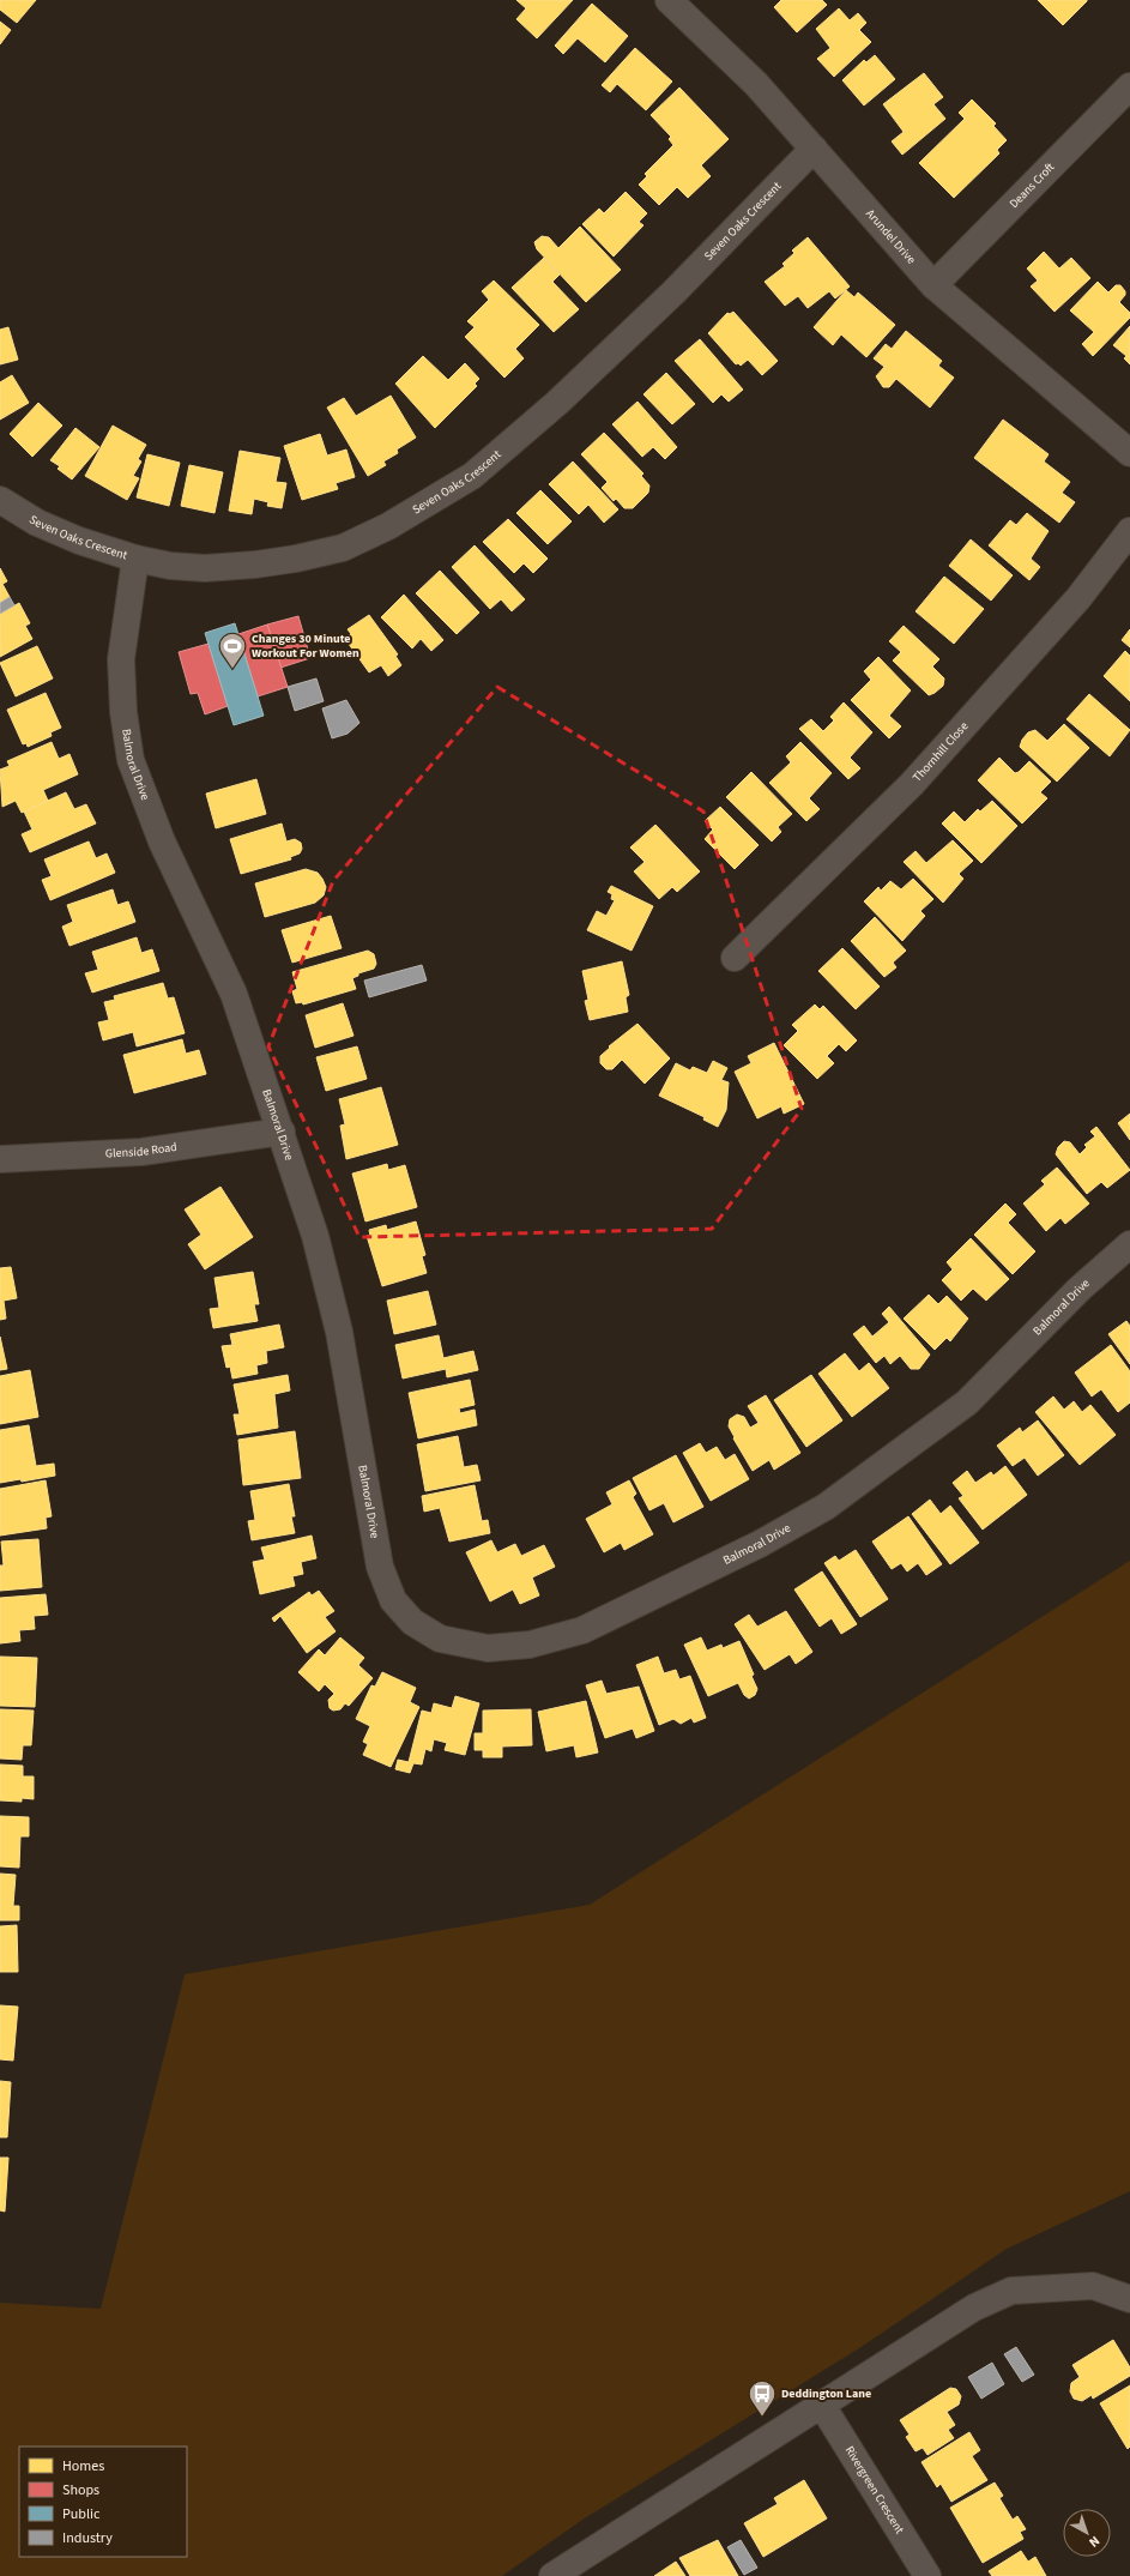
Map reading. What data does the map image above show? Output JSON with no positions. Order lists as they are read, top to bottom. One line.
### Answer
{"streets":{"street":["Deans Croft","Seven Oaks Crescent","Arundel Drive","Thornhill Close","Balmoral Drive","Glenside Road","Rivergreen Crescent"]},"crossings":[["Deans Croft","Arundel Drive"],["Seven Oaks Crescent","Arundel Drive"],["Seven Oaks Crescent","Balmoral Drive"],["Balmoral Drive","Glenside Road"]],"places":{"sports":["Changes 30 Minute Workout For Women"],"bus stop":["Deddington Lane"]},"legend":["Homes","Shops","Public","Industry"],"north":"bottom right"}
